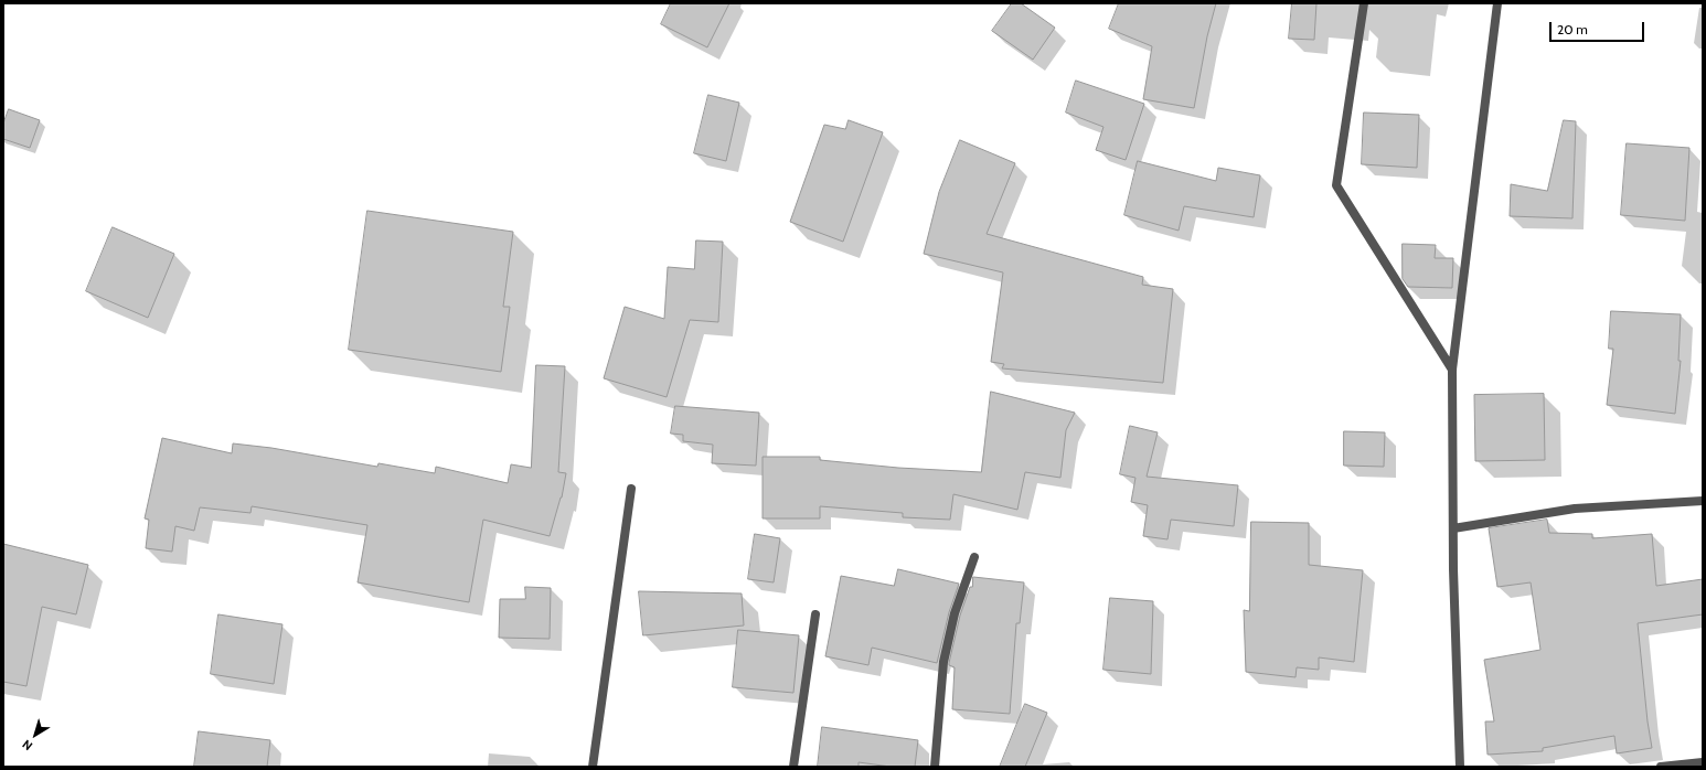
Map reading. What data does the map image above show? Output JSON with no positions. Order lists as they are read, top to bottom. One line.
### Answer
{"scale_bar":"20 m","north":"bottom left"}
